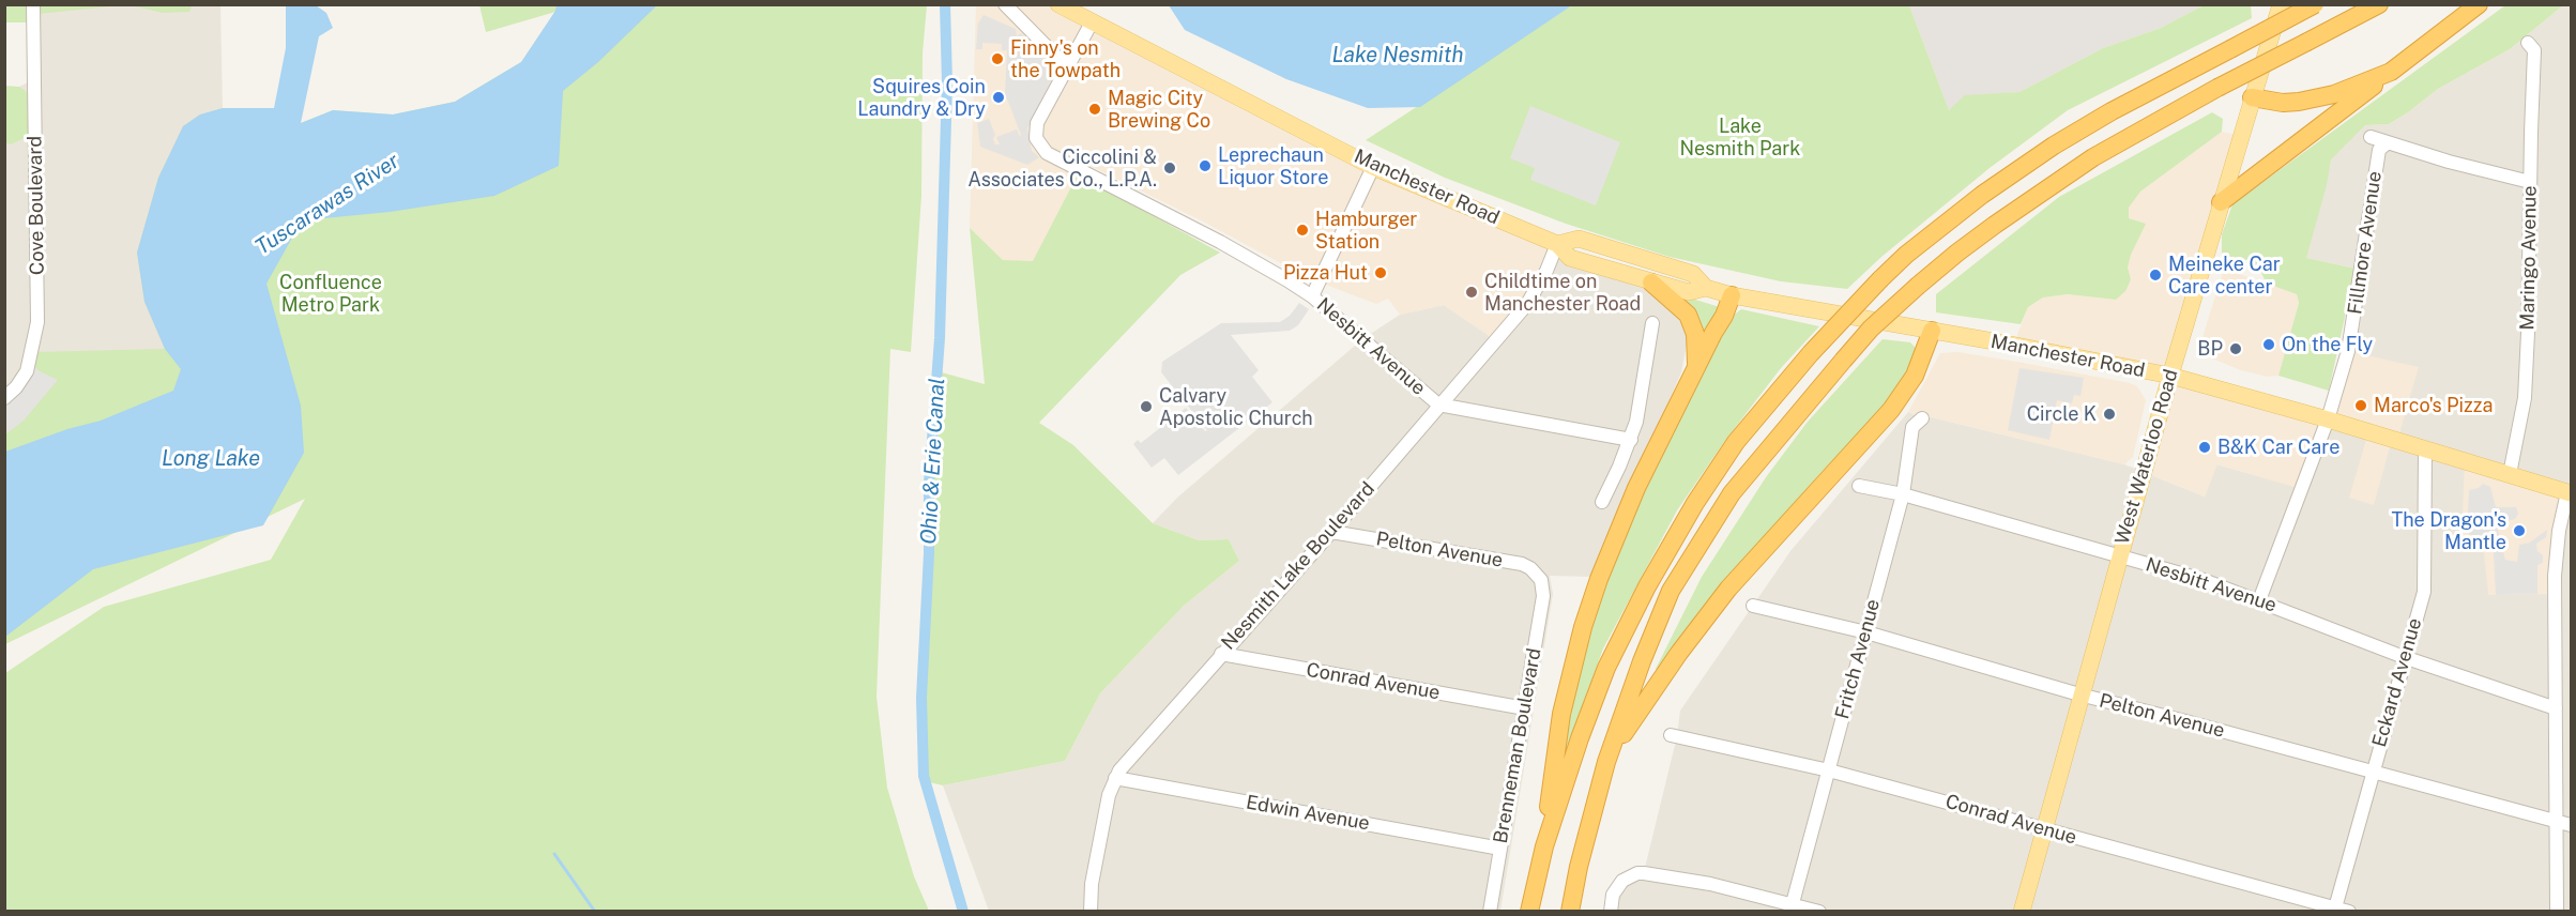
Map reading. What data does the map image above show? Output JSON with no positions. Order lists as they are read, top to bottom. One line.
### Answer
{"streets":{"main road":["Manchester Road","West Waterloo Road"],"street":["Cove Boulevard","Fillmore Avenue","Maringo Avenue","Nesbitt Avenue","Pelton Avenue","Nesmith Lake Boulevard","Fritch Avenue","Conrad Avenue","Eckard Avenue","Brenneman Boulevard","Edwin Avenue"]},"crossings":[["Manchester Road","Fillmore Avenue"],["Manchester Road","Maringo Avenue"],["Manchester Road","Nesbitt Avenue"],["Manchester Road","West Waterloo Road"],["Manchester Road","Nesmith Lake Boulevard"],["Manchester Road","Eckard Avenue"],["Fillmore Avenue","Nesbitt Avenue"],["Nesbitt Avenue","West Waterloo Road"],["Nesbitt Avenue","Nesmith Lake Boulevard"],["Nesbitt Avenue","Fritch Avenue"],["Nesbitt Avenue","Eckard Avenue"],["West Waterloo Road","Pelton Avenue"],["West Waterloo Road","Conrad Avenue"],["Pelton Avenue","Nesmith Lake Boulevard"],["Pelton Avenue","Fritch Avenue"],["Pelton Avenue","Eckard Avenue"],["Pelton Avenue","Brenneman Boulevard"],["Nesmith Lake Boulevard","Conrad Avenue"],["Nesmith Lake Boulevard","Edwin Avenue"],["Fritch Avenue","Conrad Avenue"],["Conrad Avenue","Eckard Avenue"],["Conrad Avenue","Brenneman Boulevard"],["Brenneman Boulevard","Edwin Avenue"]],"water":["Lake Nesmith","Tuscarawas River","Long Lake","Ohio & Erie Canal"],"parks":["Lake Nesmith Park","Confluence Metro Park"],"places":["Finny's on the Towpath","Squires Coin Laundry & Dry","Magic City Brewing Co","Leprechaun Liquor Store","Ciccolini & Associates Co., L.P.A.","Hamburger Station","Pizza Hut","Meineke Car Care center","Childtime on Manchester Road","On the Fly","BP","Marco's Pizza","Calvary Apostolic Church","Circle K","B&K Car Care","The Dragon's Mantle"]}
